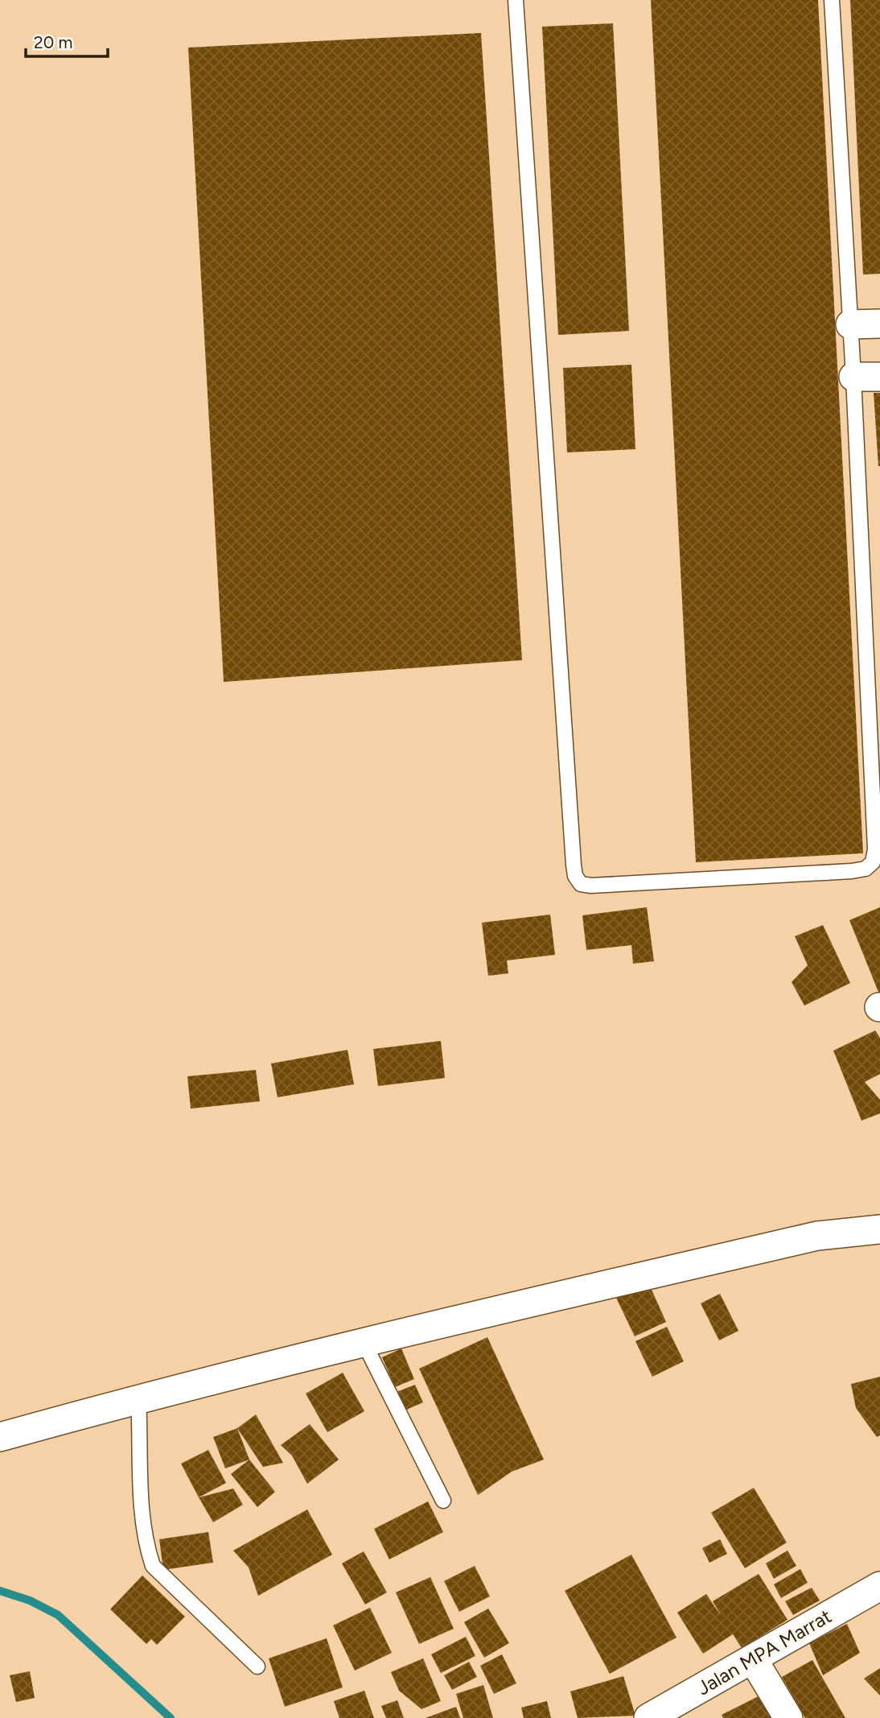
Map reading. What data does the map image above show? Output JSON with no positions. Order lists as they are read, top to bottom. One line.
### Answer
{"streets":{"street":["Jalan MPA Marrat"]},"scale_bar":"20 m"}
